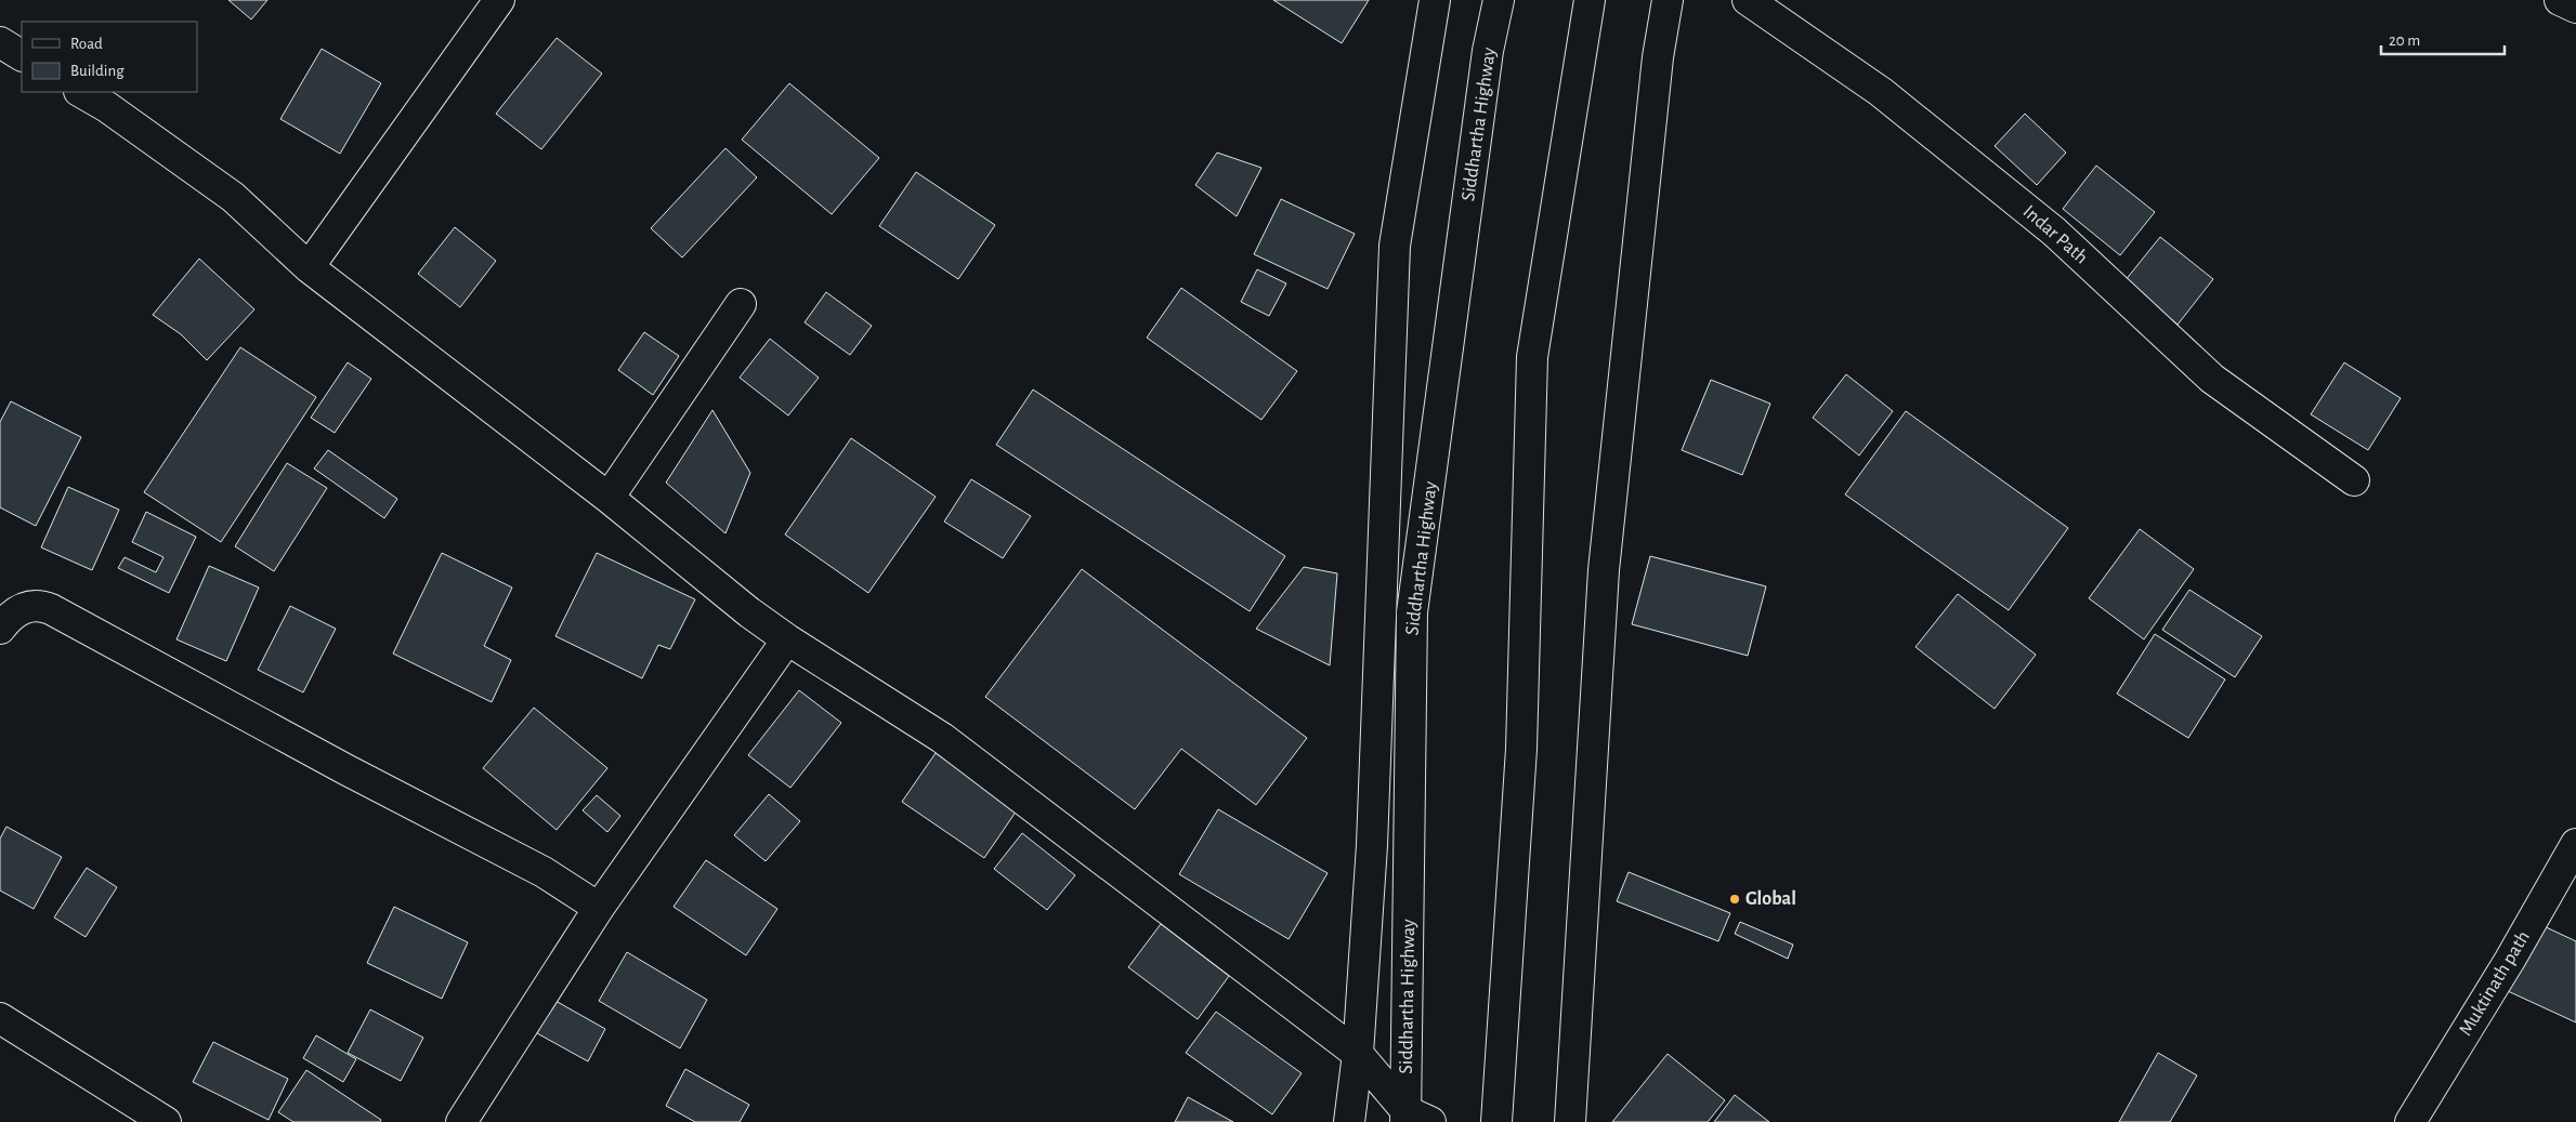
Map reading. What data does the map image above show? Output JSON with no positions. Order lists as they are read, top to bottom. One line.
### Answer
{"streets":{"main road":["Siddhartha Highway","Indar Path","Muktinath path"]},"places":["Global"],"legend":["Road","Building"],"scale_bar":"20 m"}
